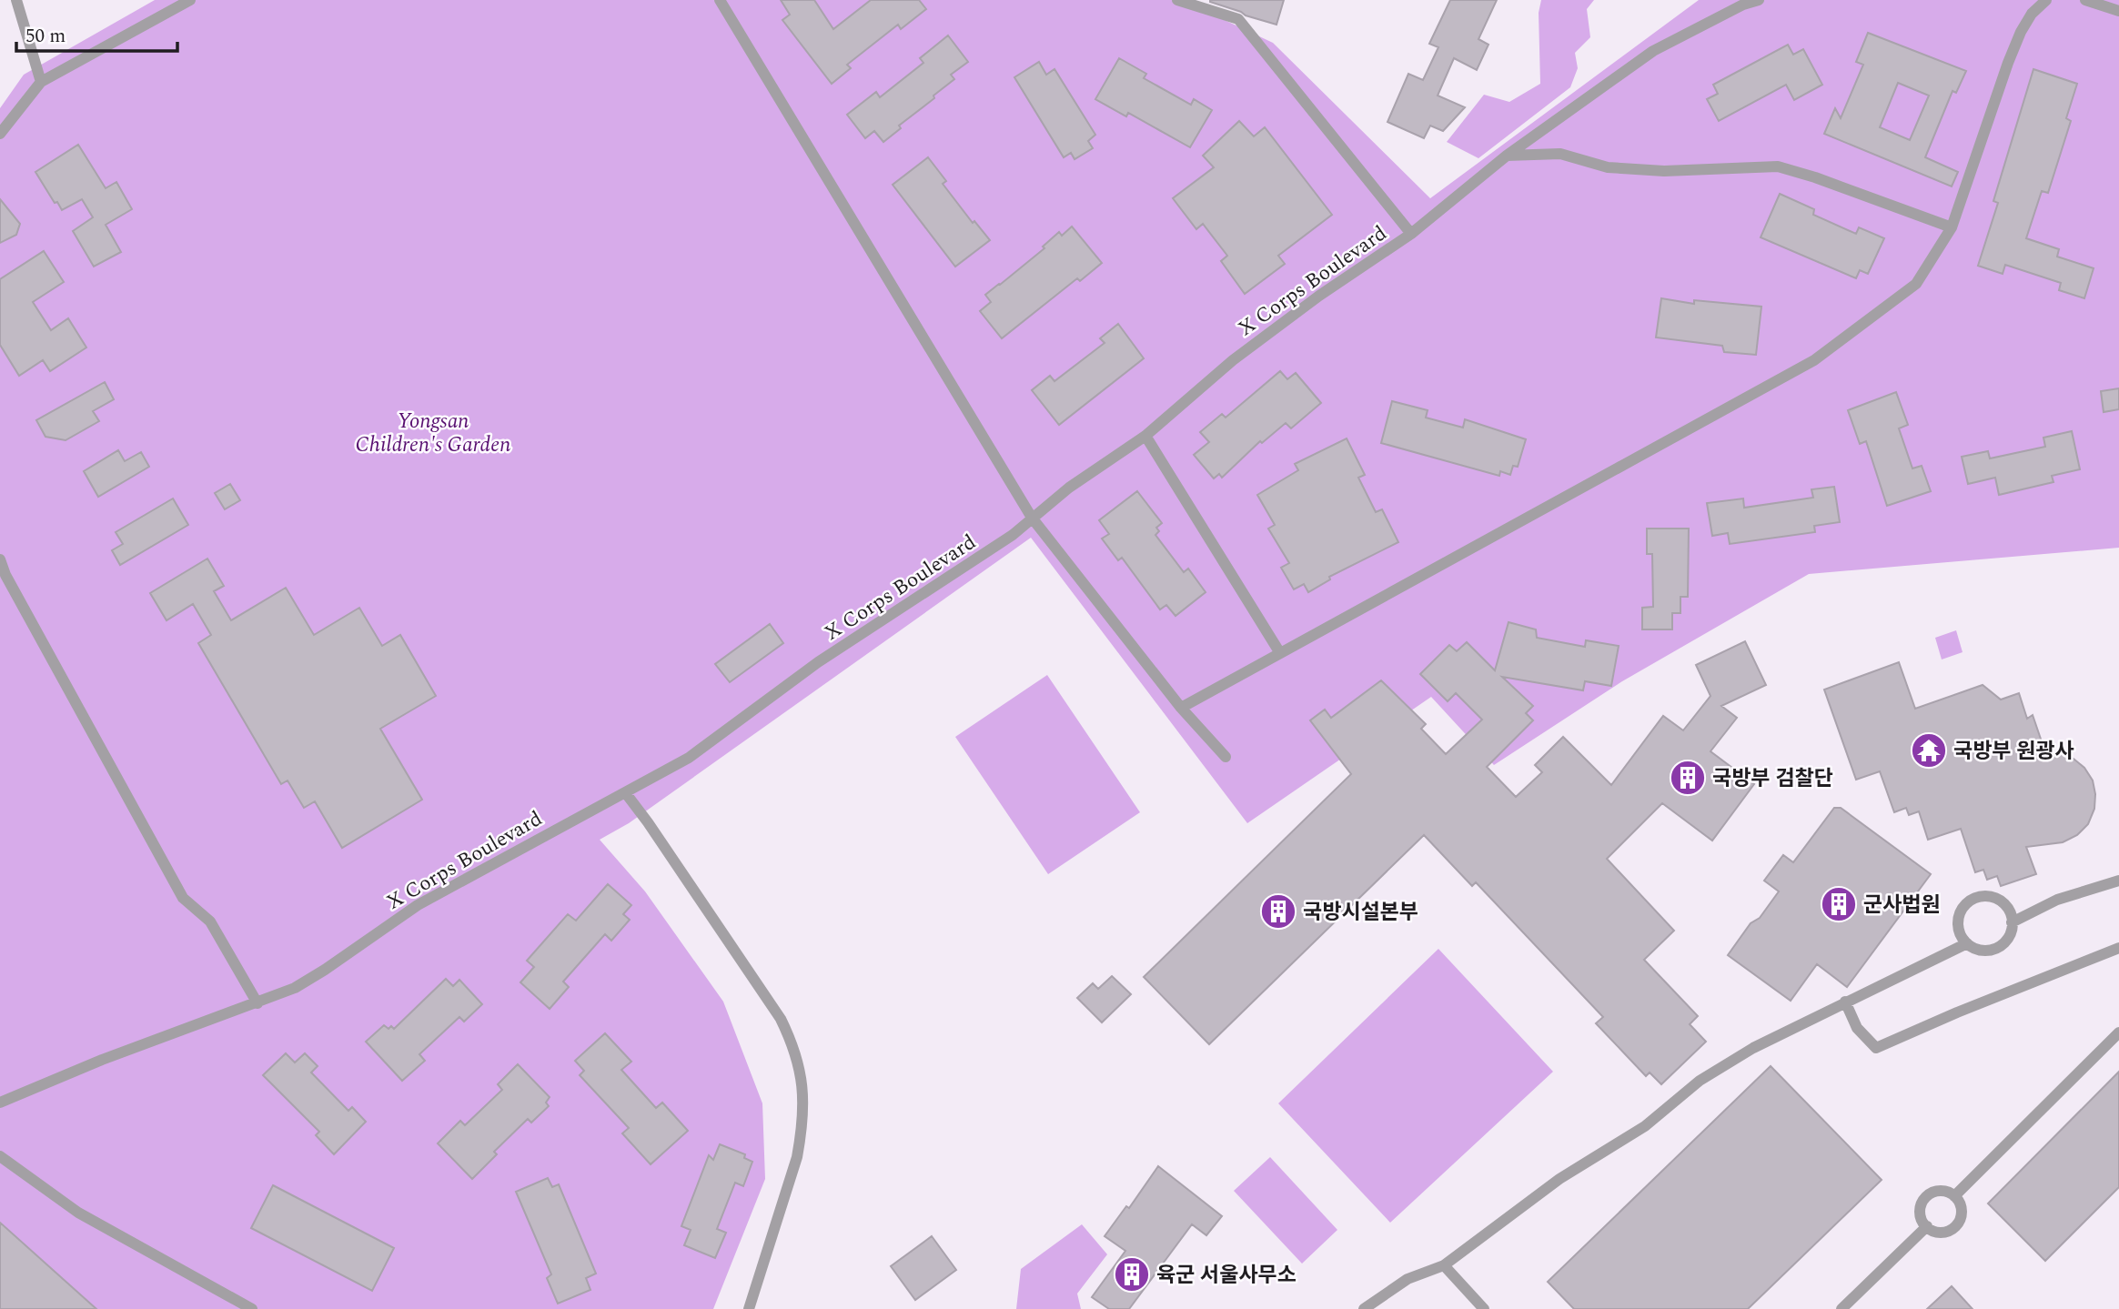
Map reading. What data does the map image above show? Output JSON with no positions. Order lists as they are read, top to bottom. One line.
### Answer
{"streets":{"lane":["X Corps Boulevard"]},"parks":["Yongsan Children's Garden"],"places":{"temple":["국방부 원광사"],"building":["국방부 검찰단","군사법원","국방시설본부","육군 서울사무소"]},"scale_bar":"50 m"}
